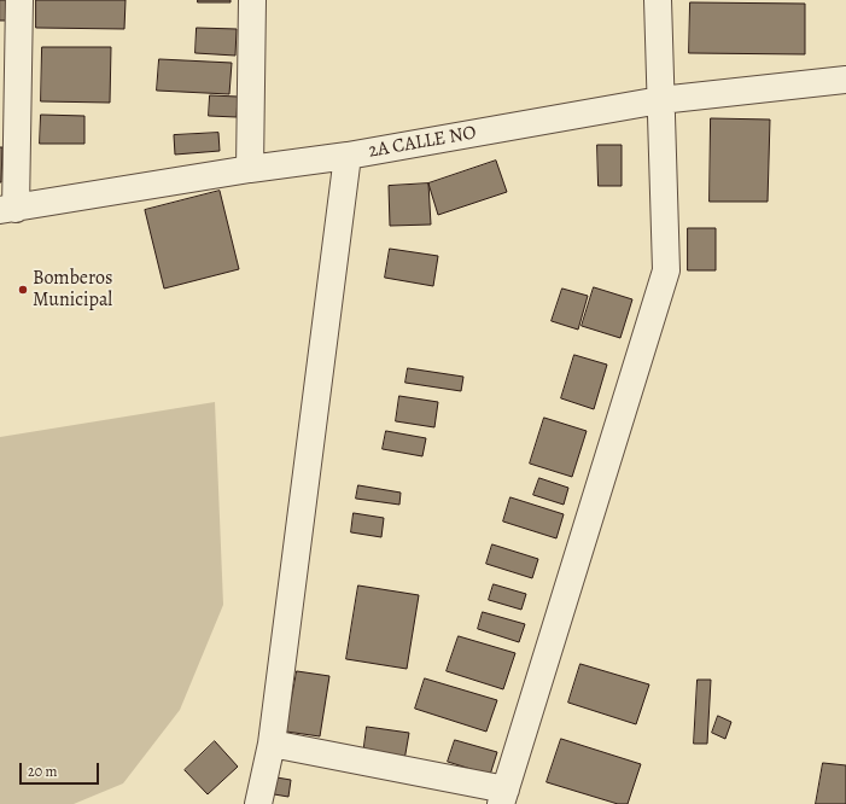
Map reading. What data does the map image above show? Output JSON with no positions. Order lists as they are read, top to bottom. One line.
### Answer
{"streets":{"street":["2A CALLE NO"]},"places":["Bomberos Municipal"],"scale_bar":"20 m"}
